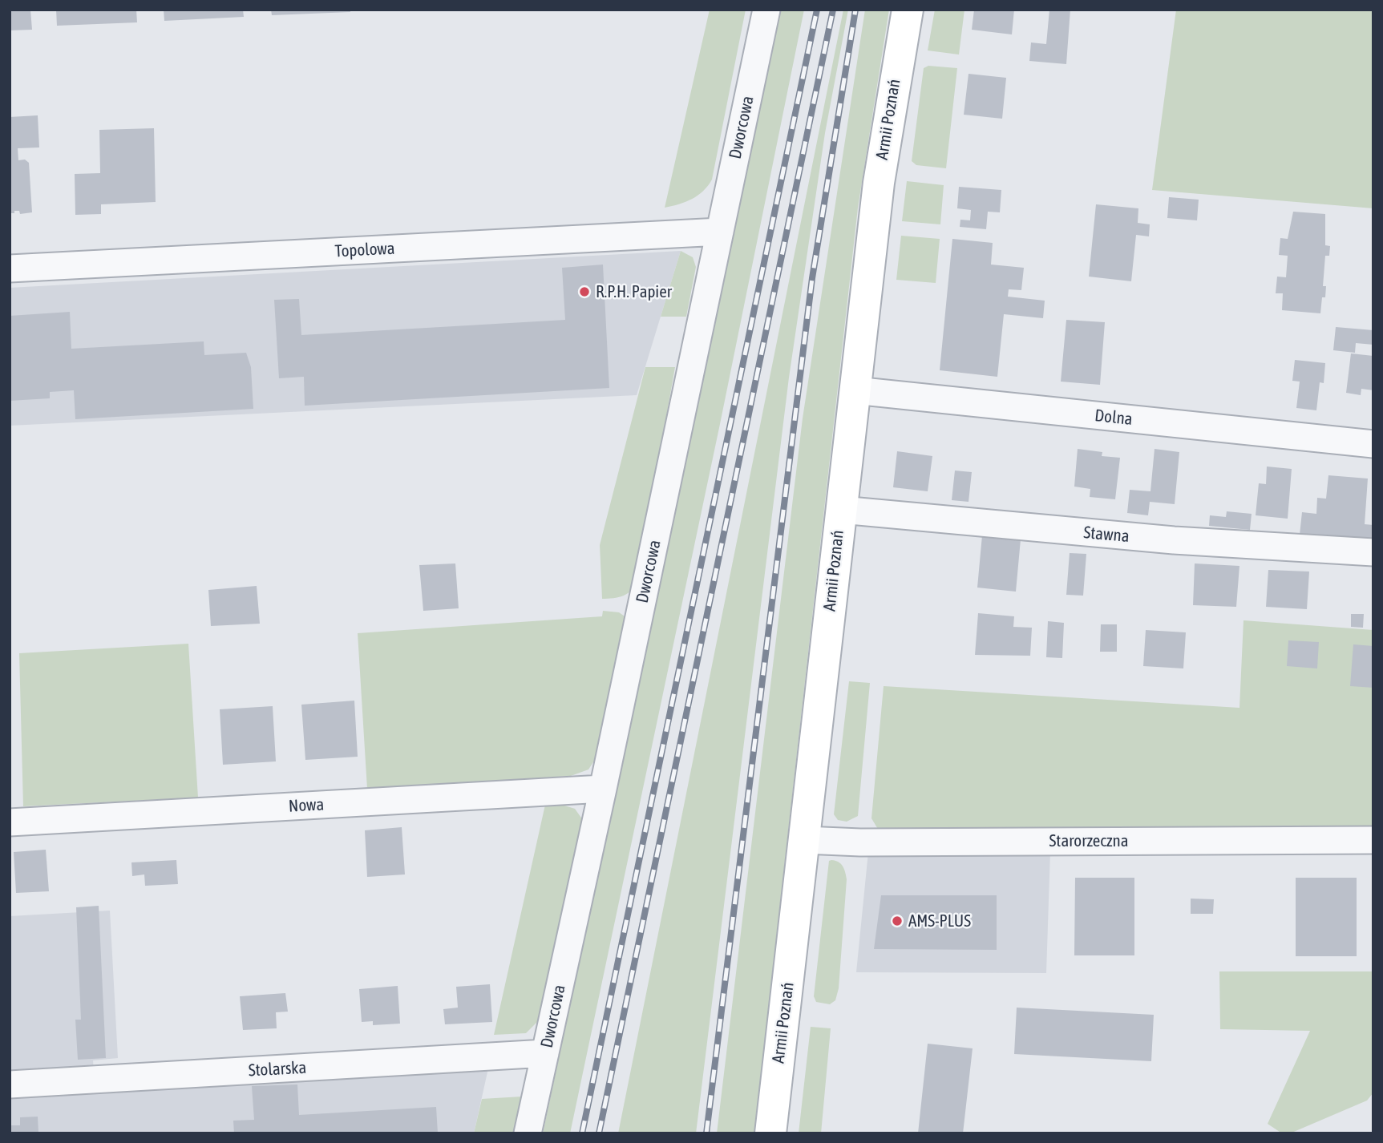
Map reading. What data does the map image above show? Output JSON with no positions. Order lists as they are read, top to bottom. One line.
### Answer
{"streets":{"main road":["Armii Poznań"],"street":["Dworcowa","Topolowa","Dolna","Stawna","Nowa","Starorzeczna","Stolarska"]},"crossings":[["Armii Poznań","Dolna"],["Armii Poznań","Stawna"],["Armii Poznań","Starorzeczna"],["Dworcowa","Topolowa"],["Dworcowa","Nowa"],["Dworcowa","Stolarska"]],"places":["R.P.H. Papier","AMS-PLUS"]}
